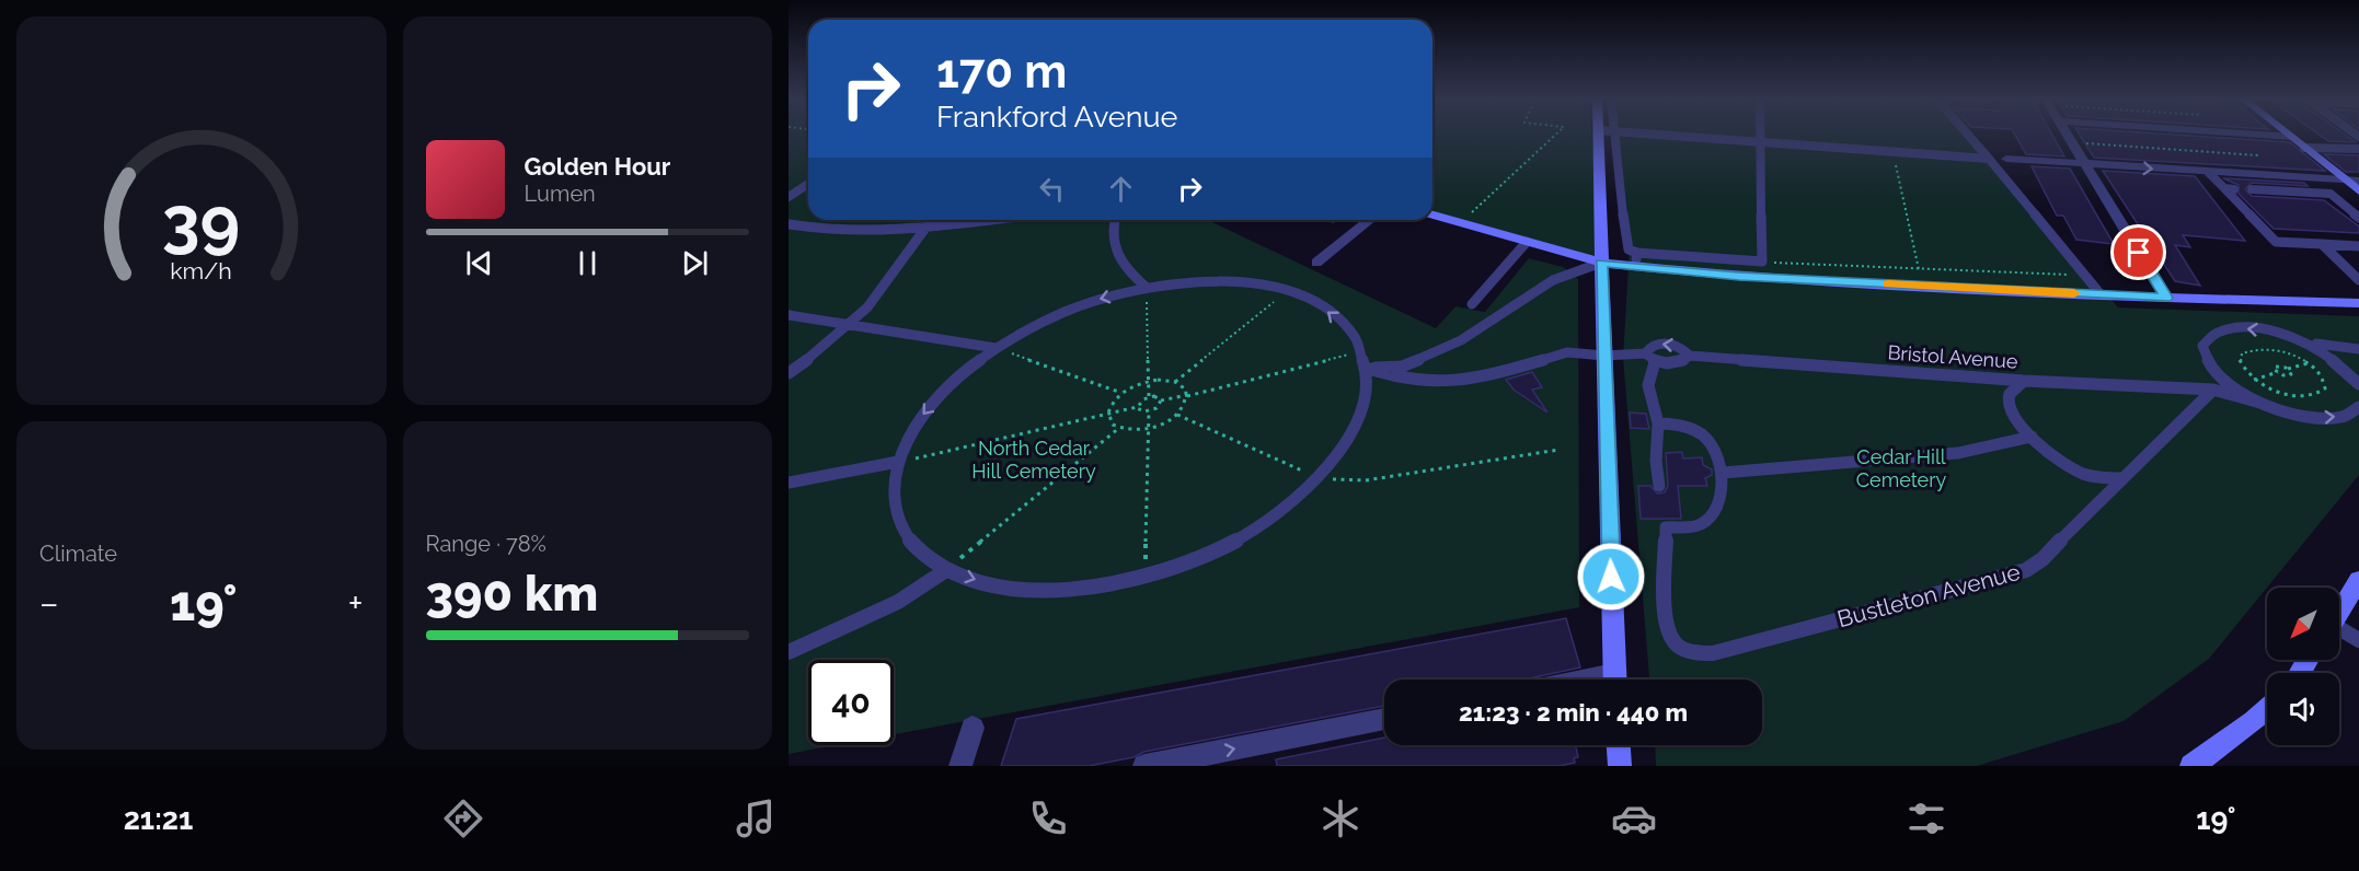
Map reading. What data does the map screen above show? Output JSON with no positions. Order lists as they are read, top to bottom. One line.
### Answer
{"streets":{"lane":["Bristol Avenue","Bustleton Avenue"]},"crossings":[["Bristol Avenue","Bustleton Avenue"]],"parks":["North Cedar Hill Cemetery","Cedar Hill Cemetery"],"north":"bottom left","page":{"turn":["170 m","Frankford Avenue"],"song":["Golden Hour","Lumen"],"tile":["Climate",["Range · 78%","390 km"]],"heat":["−","19°","+"],"limit":"40","trip":"21:23 · 2 min · 440 m","tabs":["21:21","19°"],"gauge":["39","km/h"]}}
